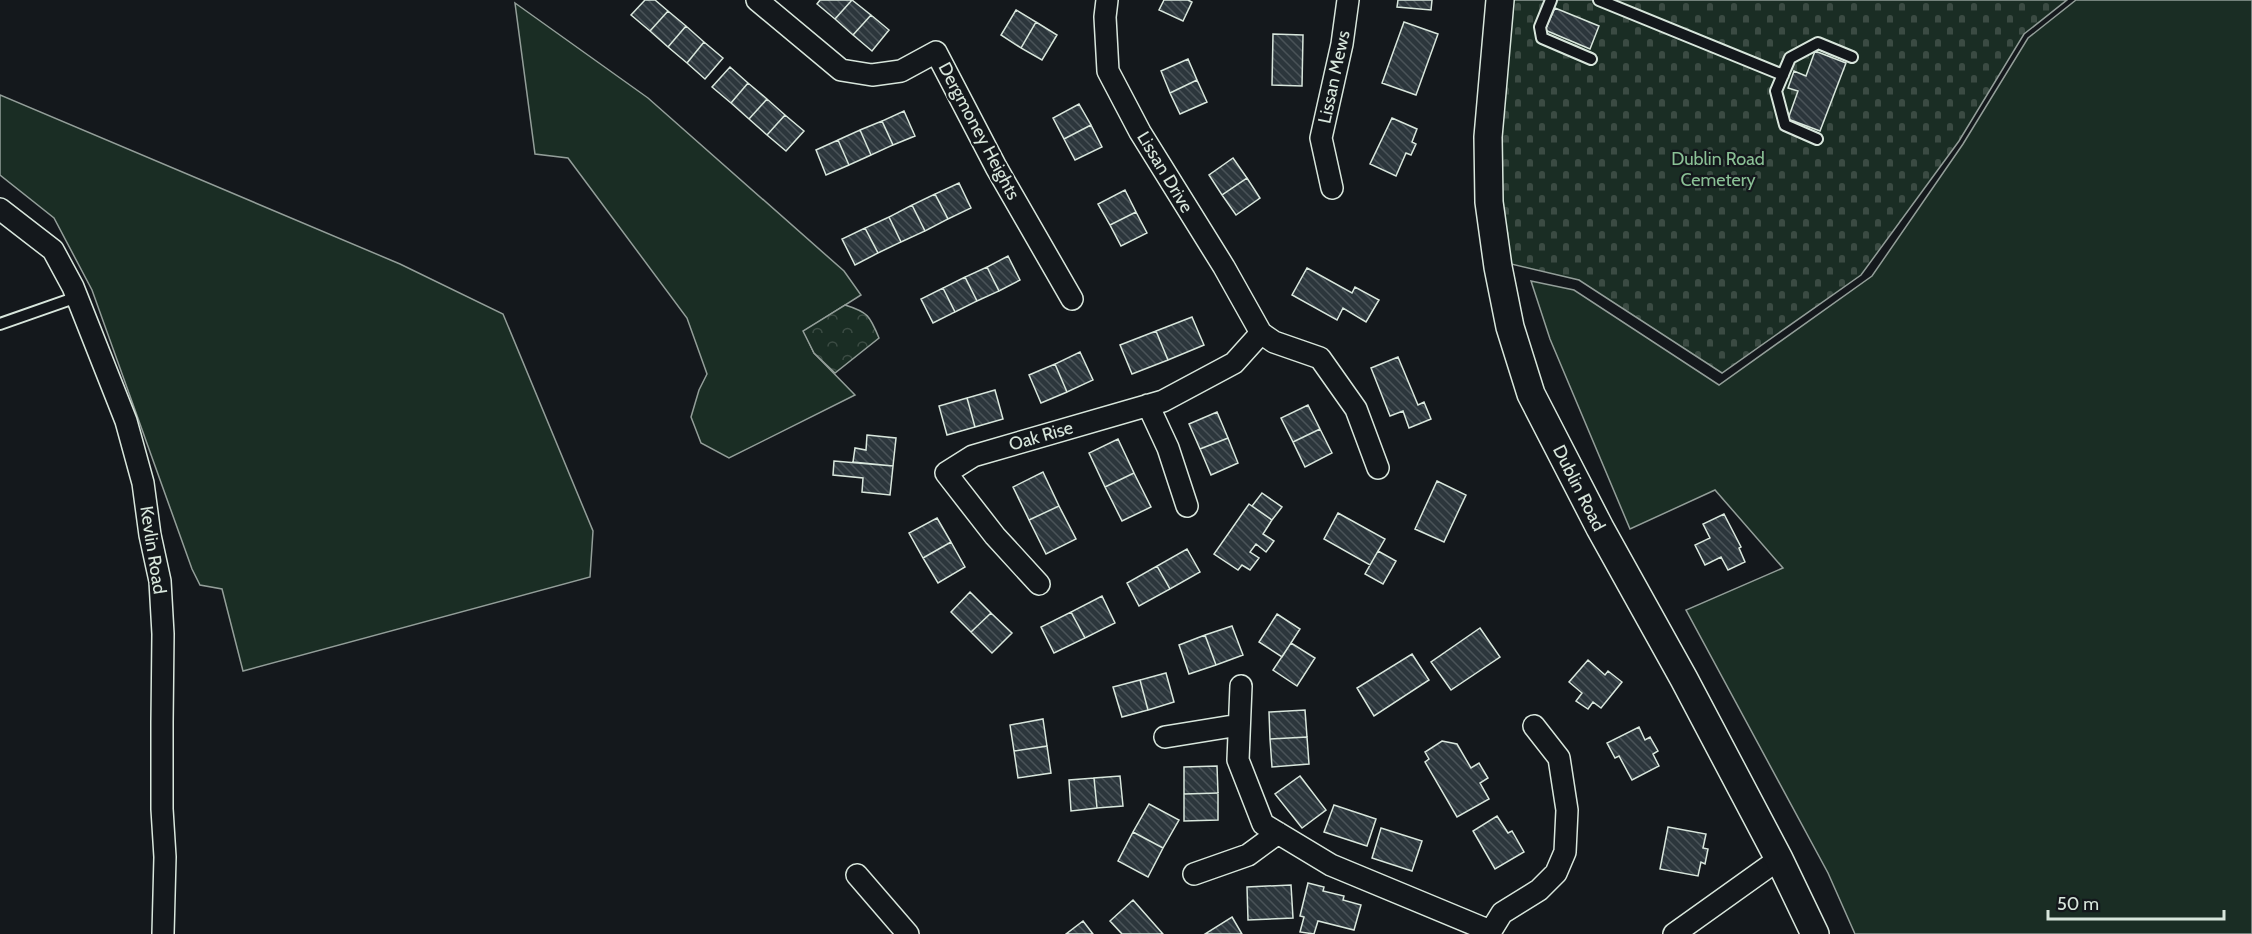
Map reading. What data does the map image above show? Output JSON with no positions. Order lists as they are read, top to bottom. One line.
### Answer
{"streets":{"street":["Lissan Mews","Dergmoney Heights","Lissan Drive","Oak Rise","Dublin Road","Kevlin Road"]},"crossings":[["Lissan Drive","Oak Rise"]],"parks":["Dublin Road Cemetery"],"scale_bar":"50 m"}
